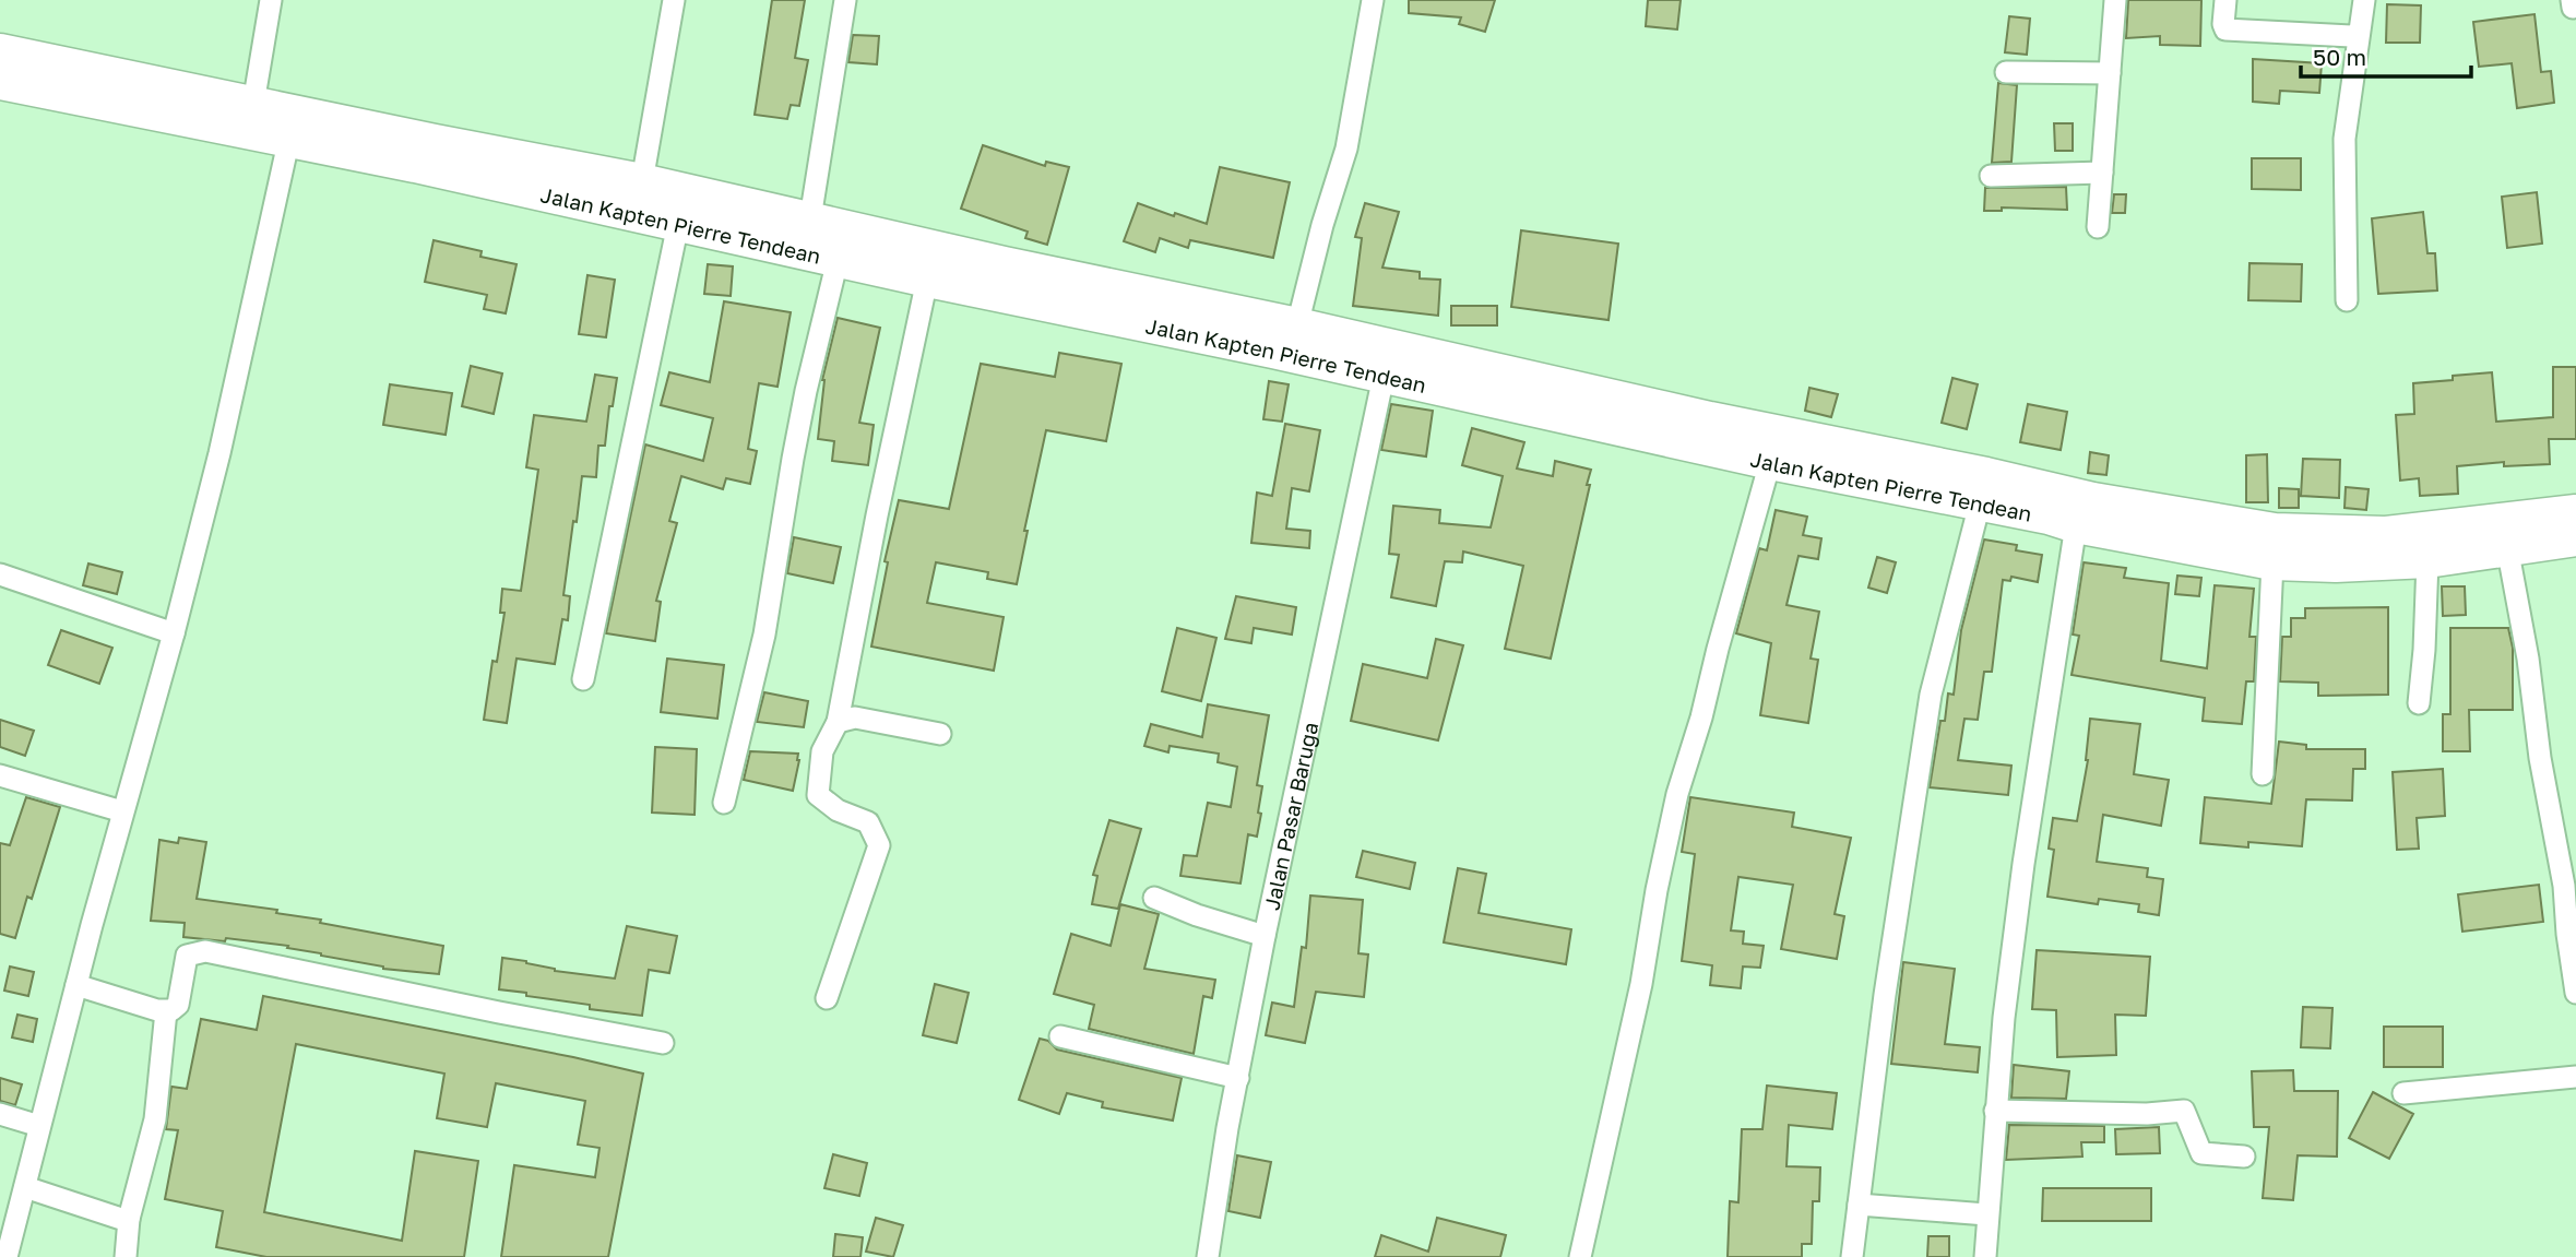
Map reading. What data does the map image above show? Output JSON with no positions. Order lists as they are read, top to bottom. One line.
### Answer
{"streets":{"highway":["Jalan Kapten Pierre Tendean"],"street":["Jalan Pasar Baruga"]},"crossings":[["Jalan Kapten Pierre Tendean","Jalan Pasar Baruga"]],"scale_bar":"50 m"}
